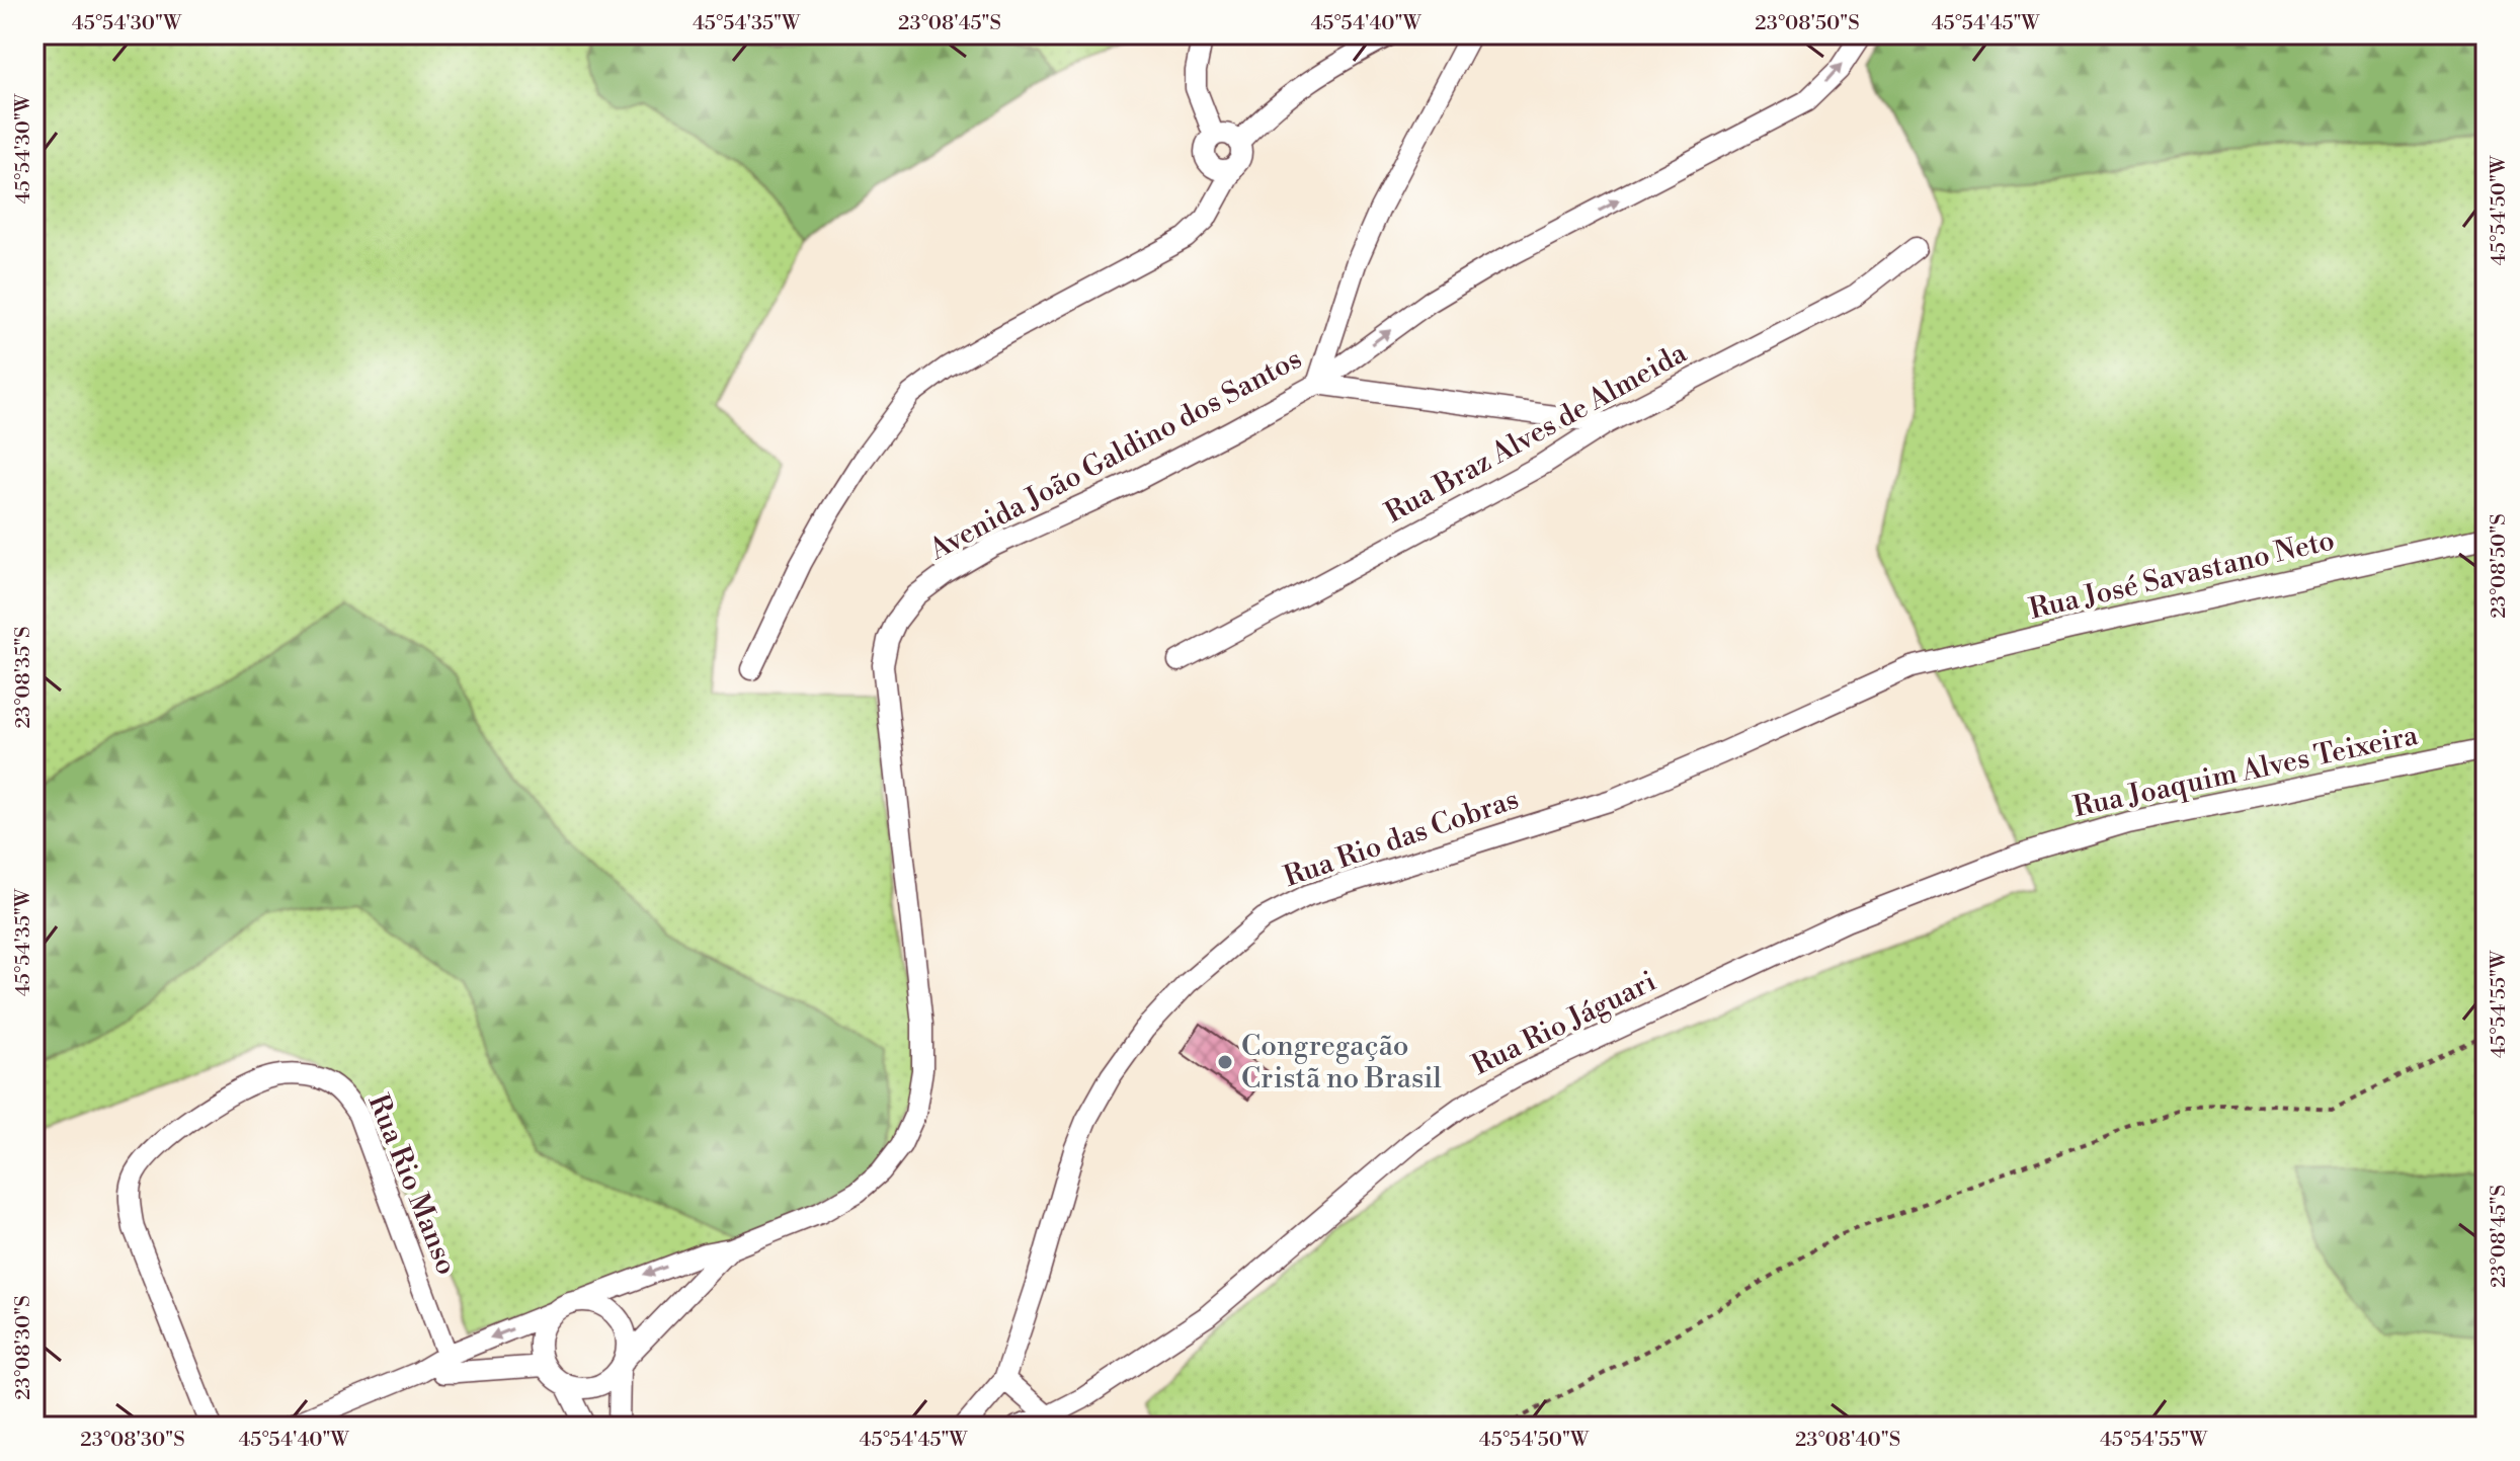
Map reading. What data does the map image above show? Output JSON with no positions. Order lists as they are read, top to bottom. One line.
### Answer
{"streets":{"street":["Rua Braz Alves de Almeida","Avenida João Galdino dos Santos","Rua José Savastano Neto","Rua Joaquim Alves Teixeira","Rua Rio das Cobras","Rua Rio Jáguari","Rua Rio Manso"]},"crossings":[["Rua José Savastano Neto","Rua Rio das Cobras"],["Rua Joaquim Alves Teixeira","Rua Rio Jáguari"]],"places":["Congregação Cristã no Brasil"],"coordinates":["45°54'30\"W","45°54'35\"W","23°08'45\"S","45°54'40\"W","23°08'50\"S","45°54'45\"W","45°54'50\"W","23°08'35\"S","45°54'55\"W","23°08'30\"S","23°08'40\"S"]}
